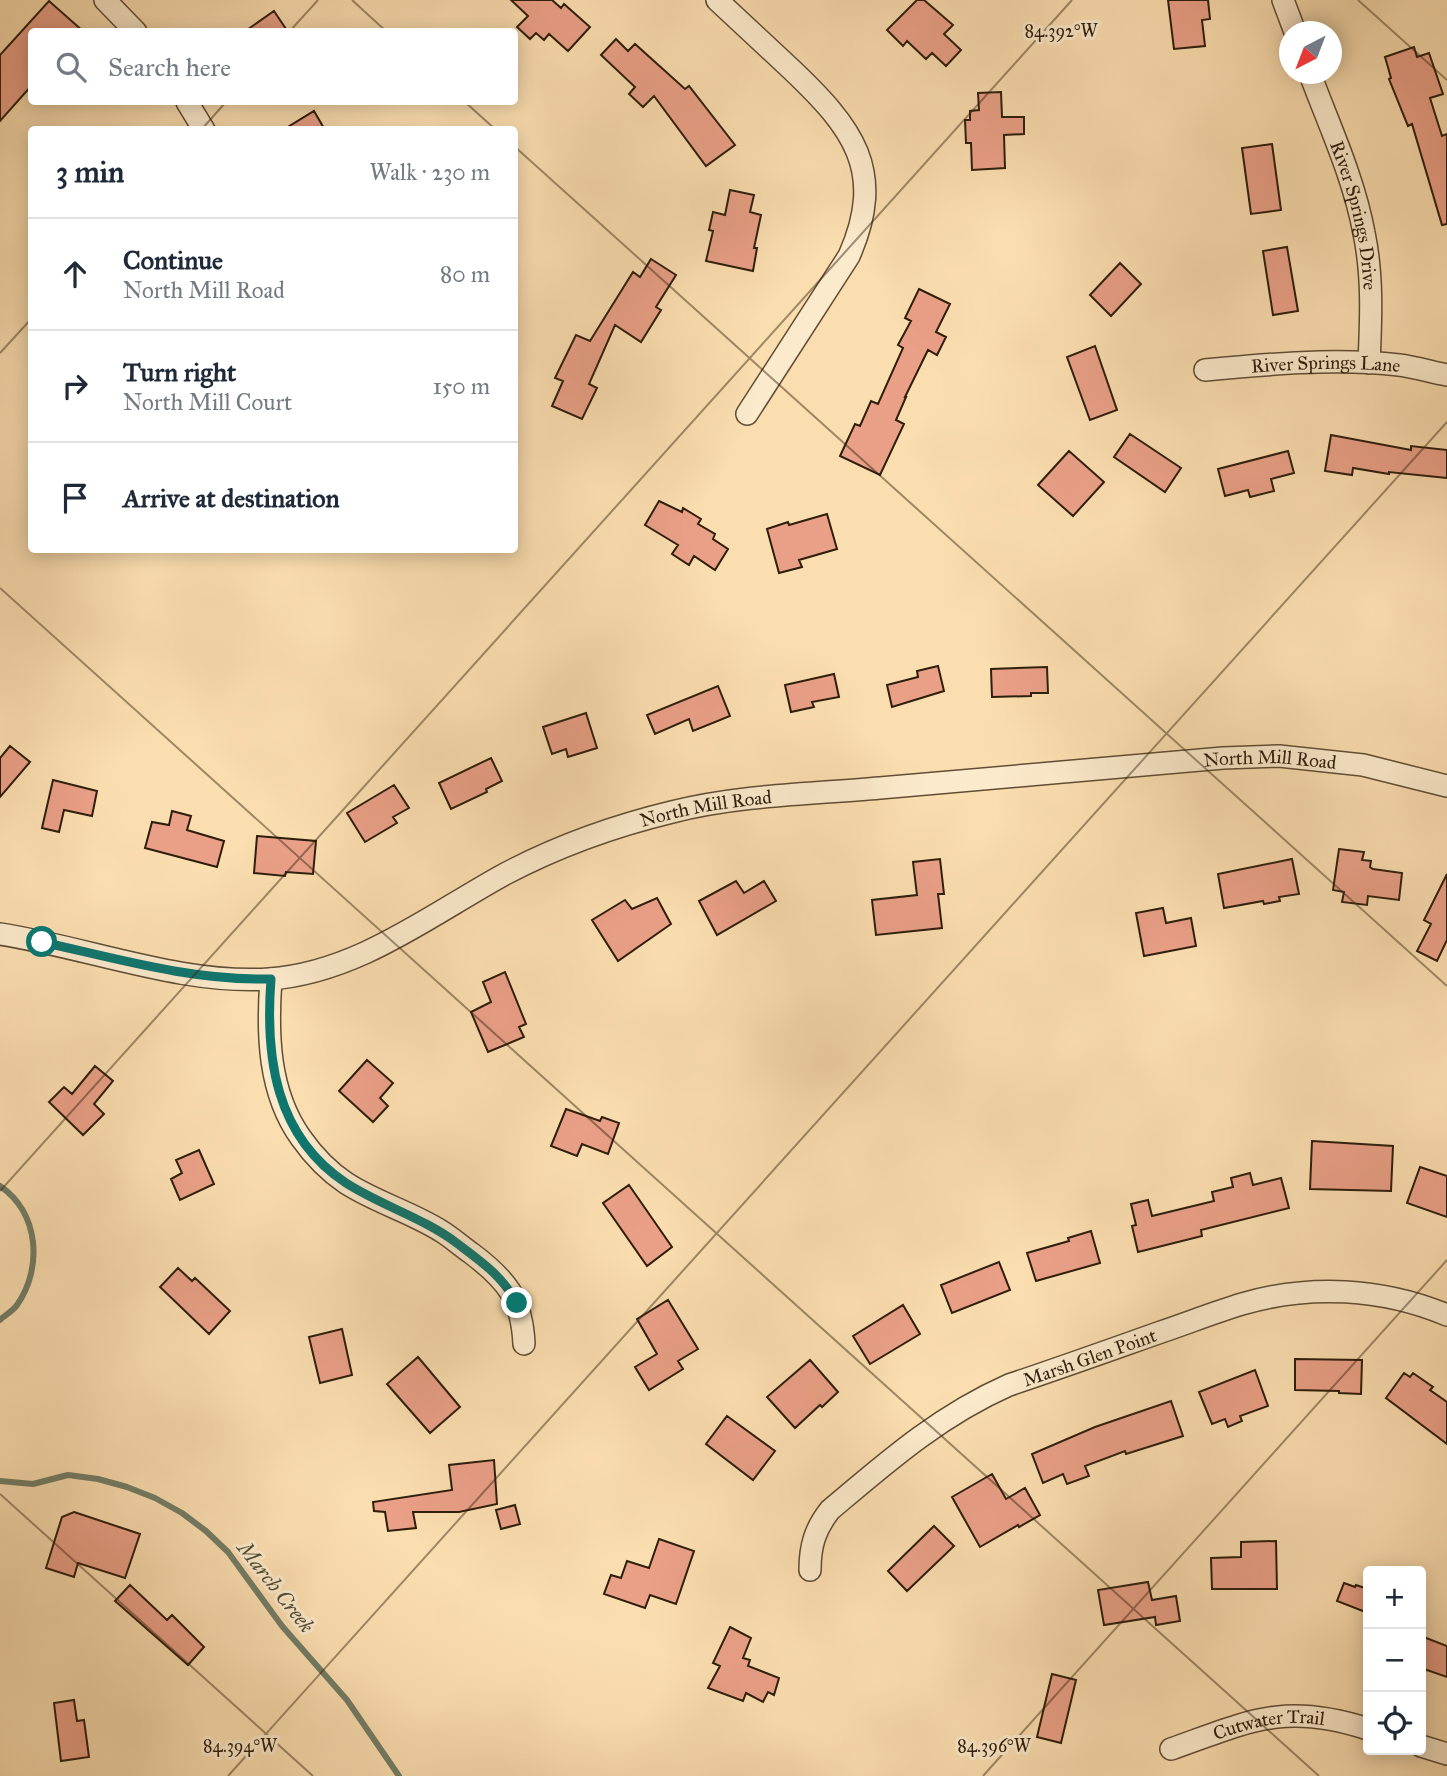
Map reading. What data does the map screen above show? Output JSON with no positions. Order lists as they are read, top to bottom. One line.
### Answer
{"streets":{"street":["River Springs Drive","River Springs Lane","North Mill Road","Marsh Glen Point","Cutwater Trail"]},"crossings":[["River Springs Drive","River Springs Lane"]],"water":["March Creek"],"north":"bottom left","page":{"search":"Search here","heading":["3 min","Walk · 230 m"],"list":[["Continue","North Mill Road","80 m"],["Turn right","North Mill Court","150 m"],"Arrive at destination"],"map_buttons":["+","−"]},"coordinates":["84.392°W","84.394°W","84.396°W"]}
